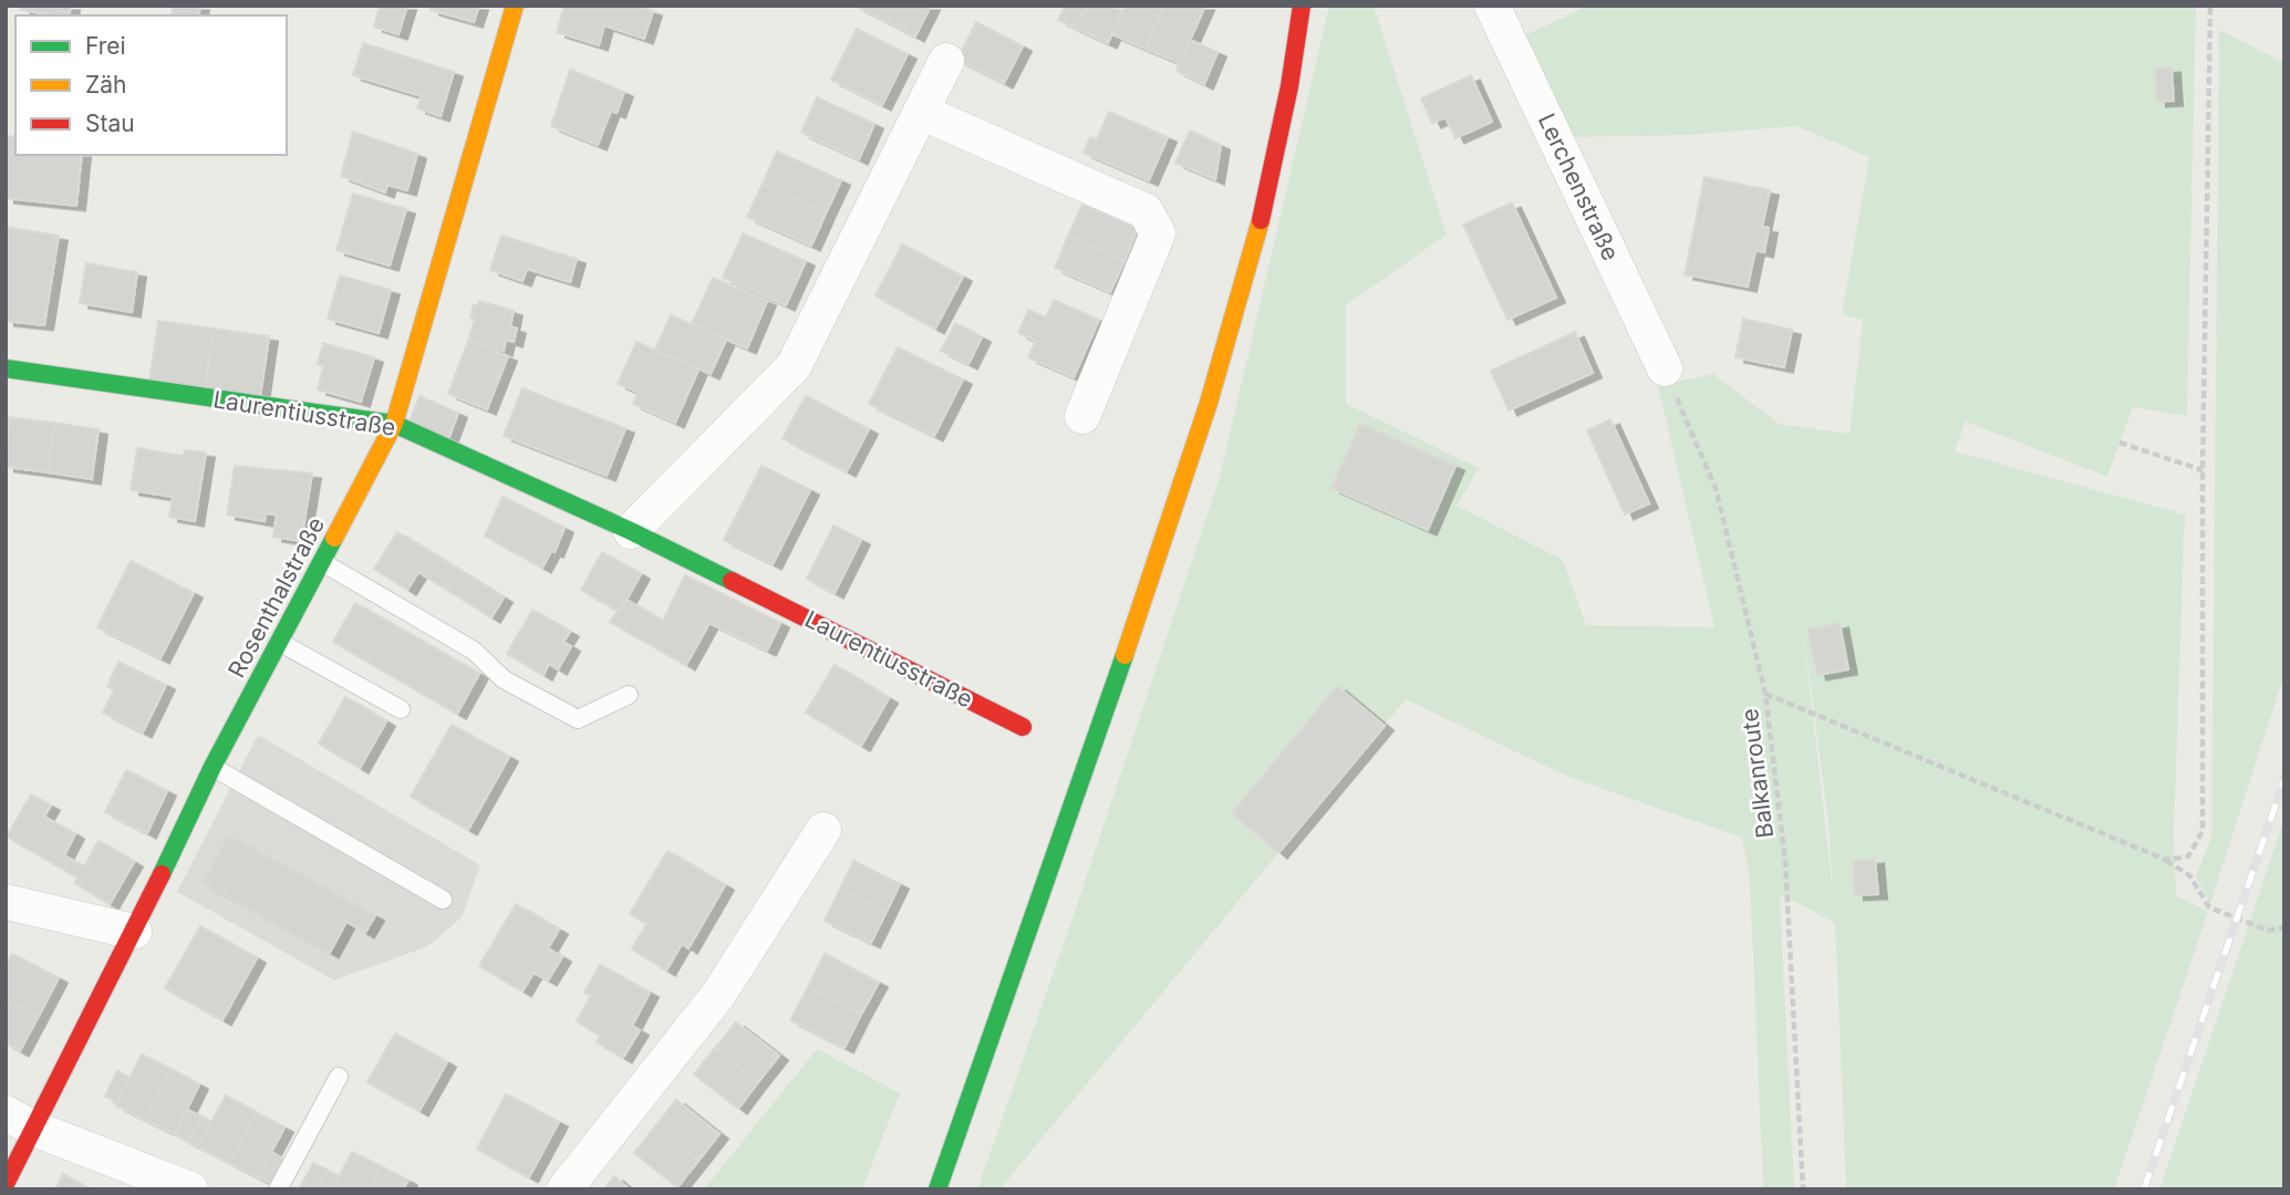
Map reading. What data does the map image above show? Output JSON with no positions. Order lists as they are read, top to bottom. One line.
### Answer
{"streets":{"street":["Lerchenstraße","Laurentiusstraße","Rosenthalstraße"],"path":["Balkanroute"]},"crossings":[["Lerchenstraße","Balkanroute"],["Laurentiusstraße","Rosenthalstraße"]],"legend":["Frei","Zäh","Stau"]}
